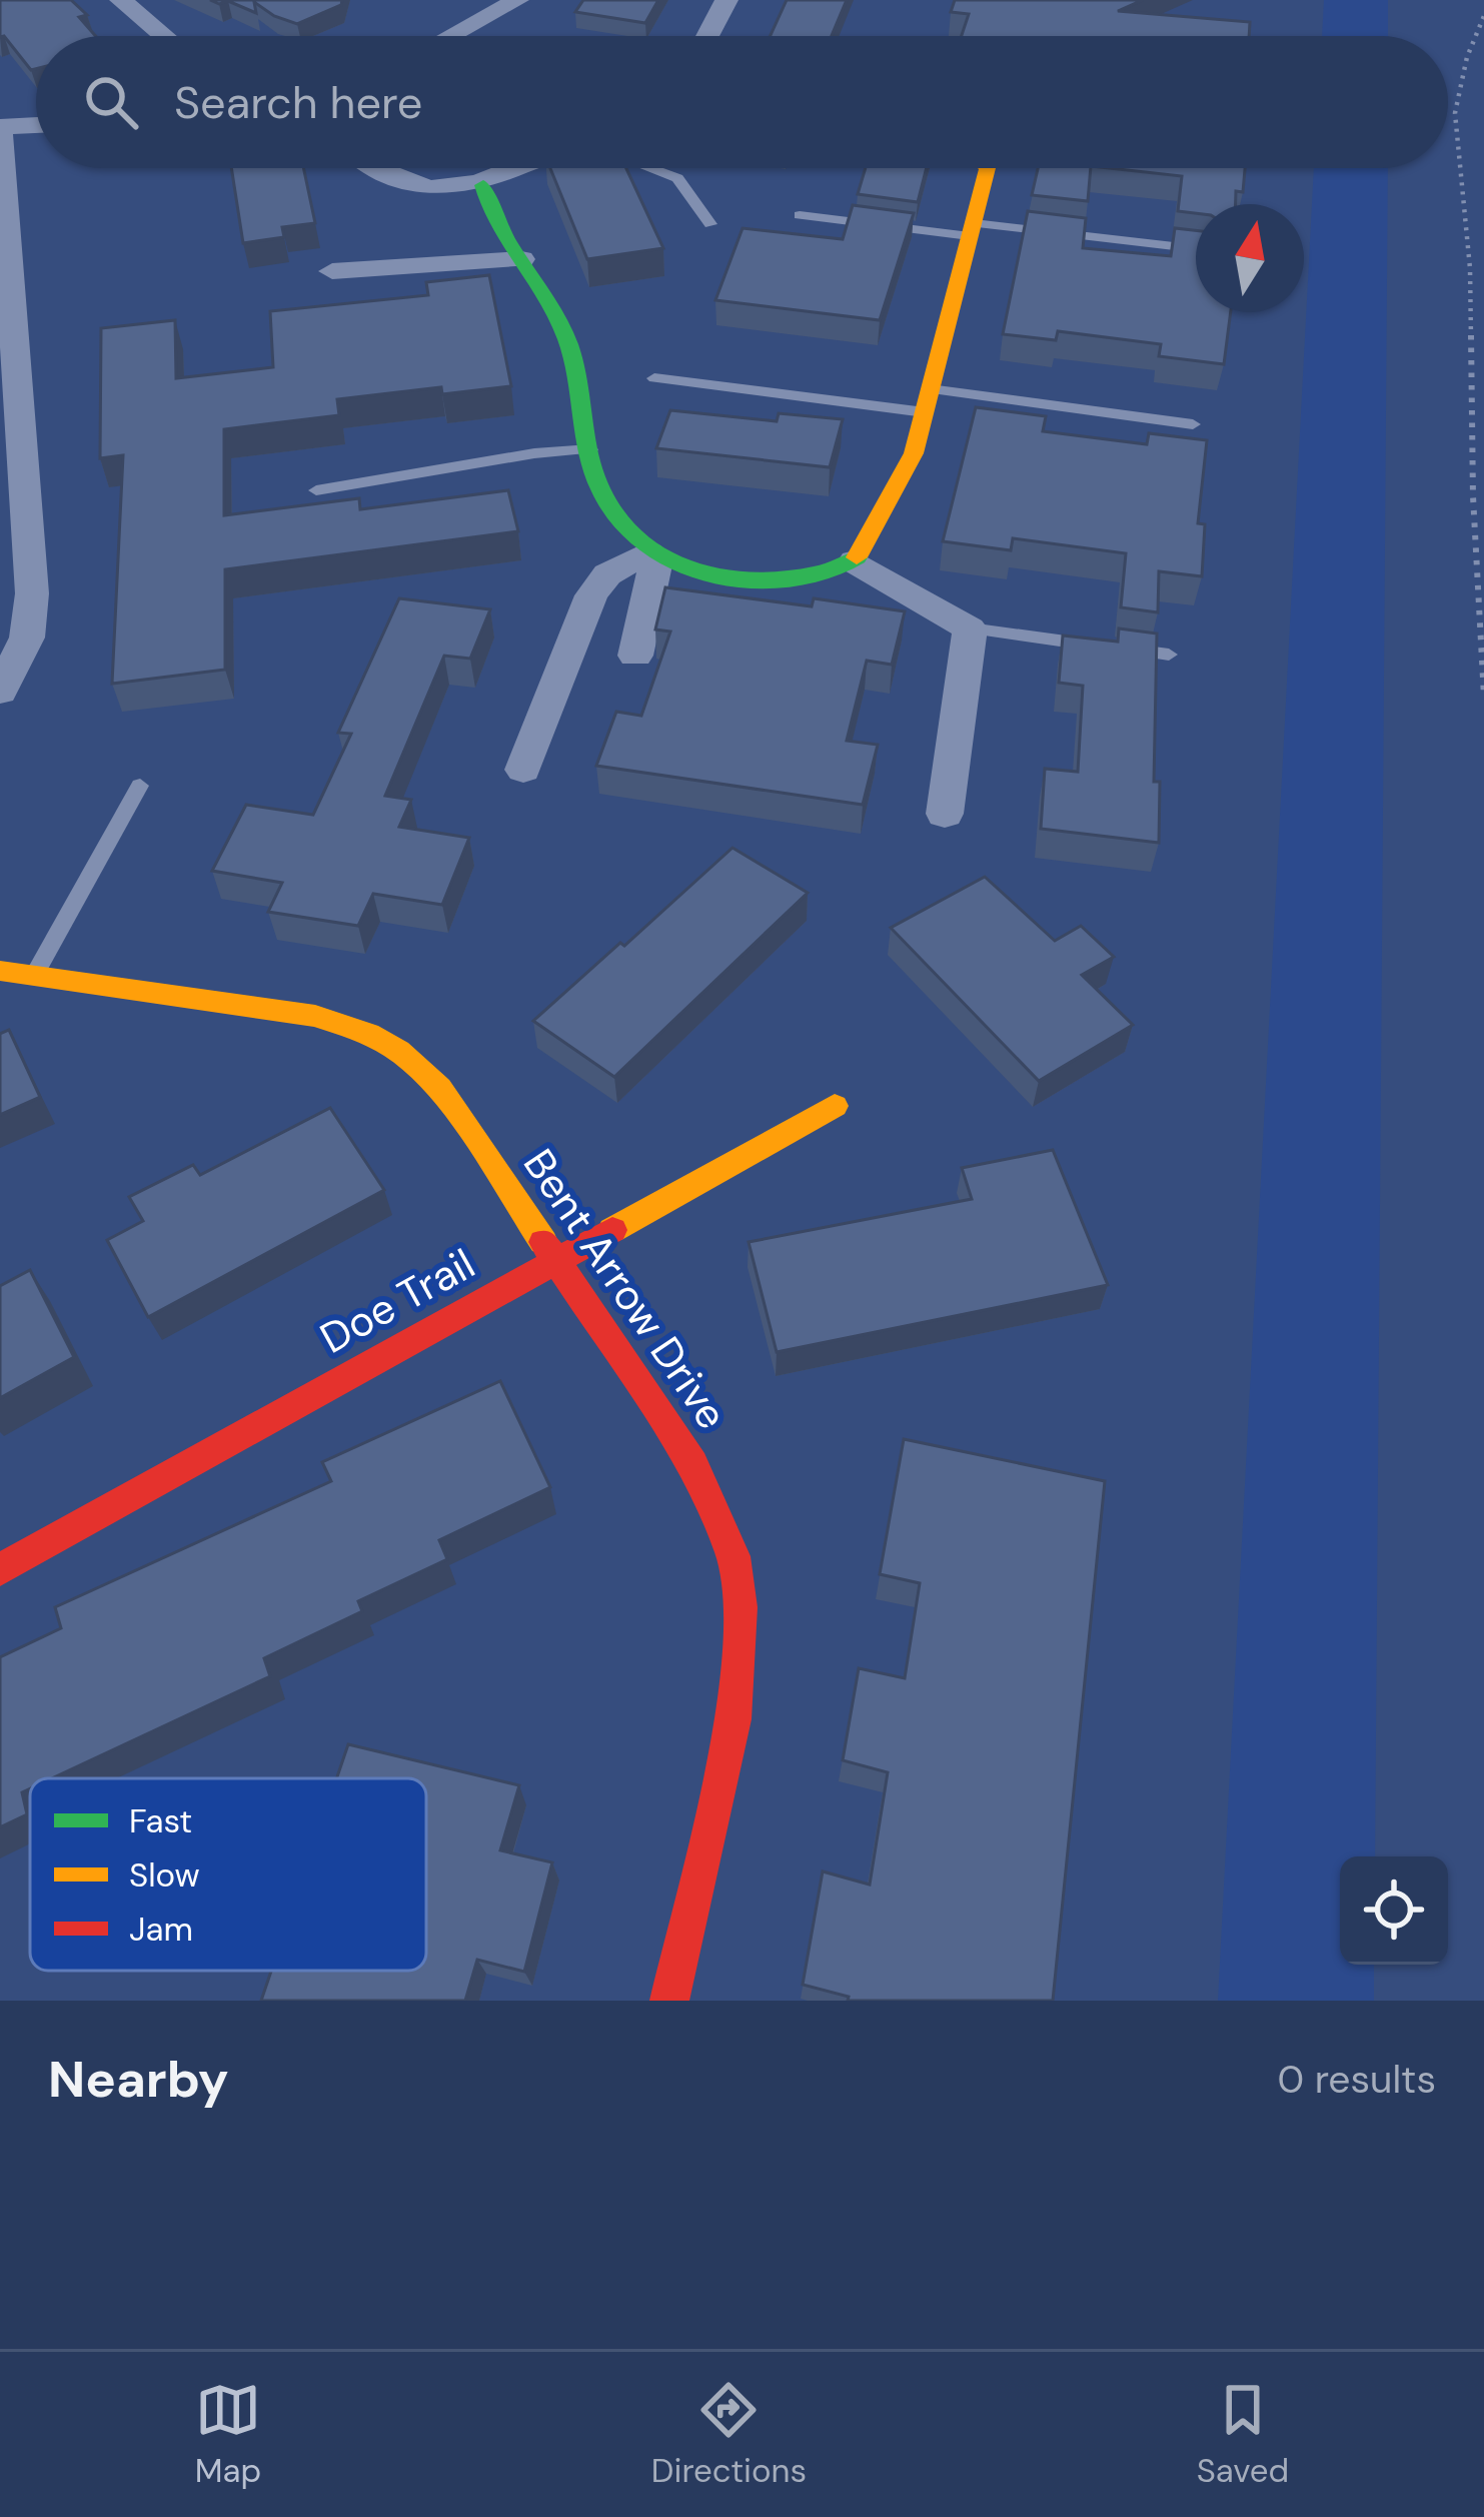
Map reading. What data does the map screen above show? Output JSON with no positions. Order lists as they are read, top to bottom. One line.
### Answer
{"streets":{"street":["Bent Arrow Drive","Doe Trail"]},"crossings":[["Bent Arrow Drive","Doe Trail"]],"legend":["Fast","Slow","Jam"],"north":"top","page":{"search":"Search here","heading":["Nearby","0 results"],"nav":["Map","Directions","Saved"]}}
